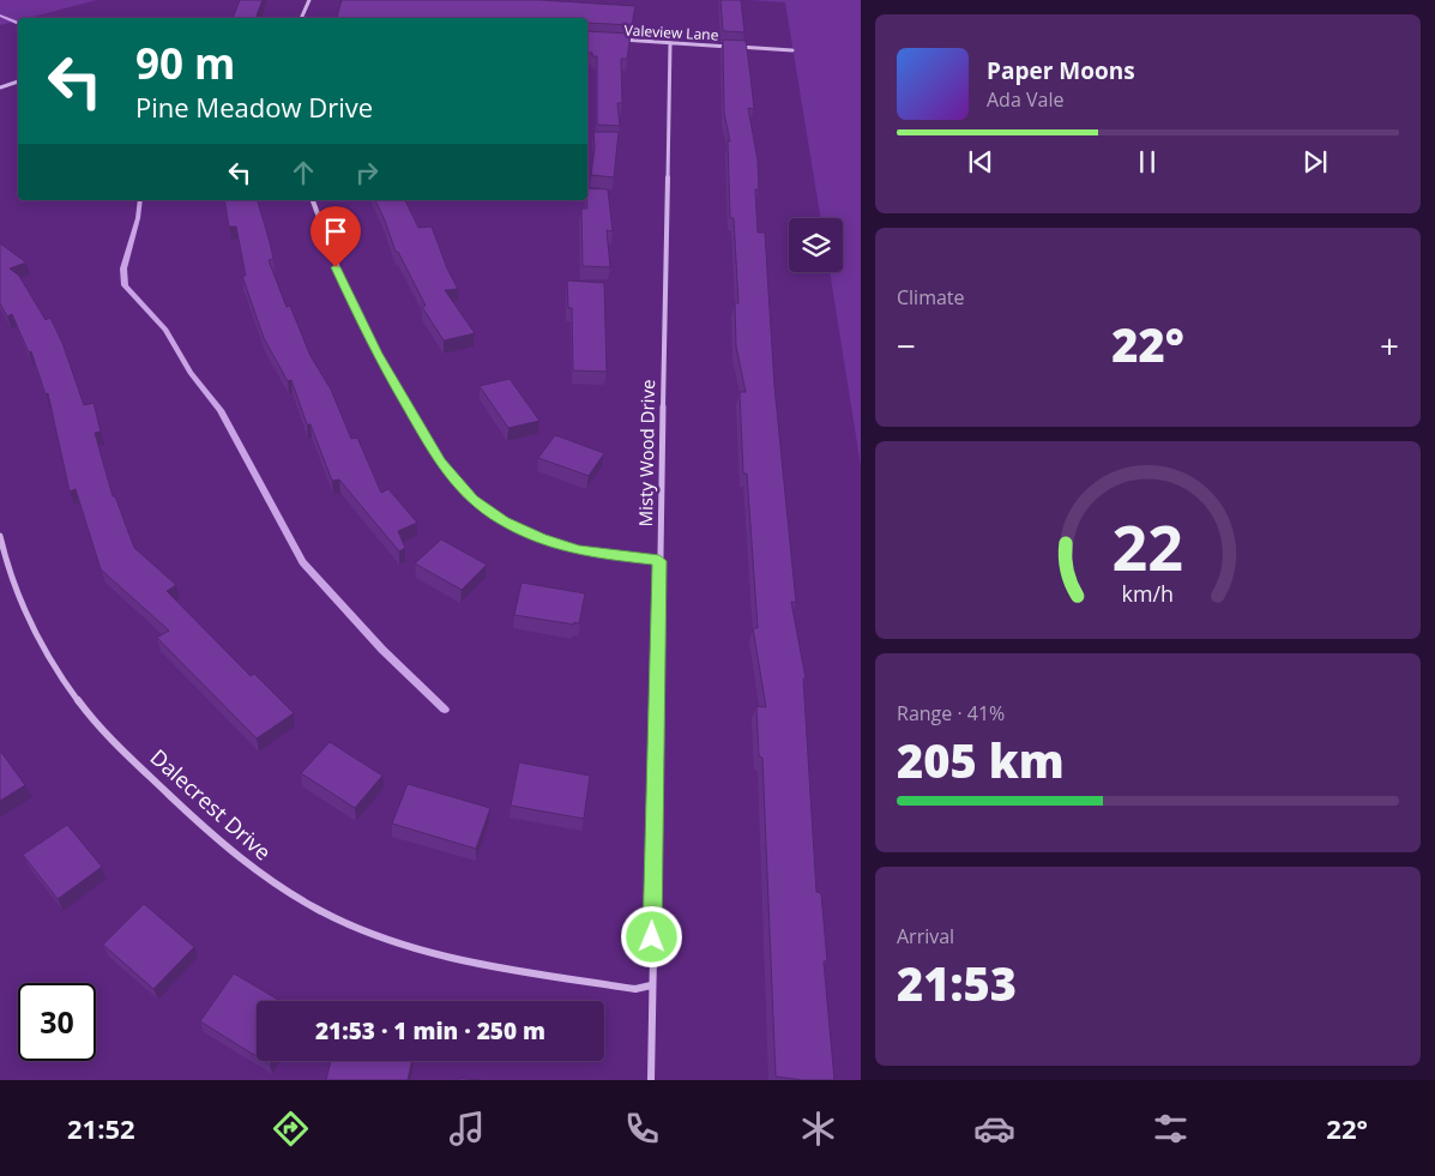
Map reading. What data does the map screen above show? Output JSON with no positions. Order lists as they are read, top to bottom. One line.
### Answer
{"streets":{"street":["Valeview Lane","Misty Wood Drive","Dalecrest Drive"]},"crossings":[["Valeview Lane","Misty Wood Drive"],["Misty Wood Drive","Dalecrest Drive"]],"page":{"turn":["90 m","Pine Meadow Drive"],"song":["Paper Moons","Ada Vale"],"tile":["Climate",["Range · 41%","205 km"],["Arrival","21:53"]],"heat":["−","22°","+"],"limit":"30","trip":"21:53 · 1 min · 250 m","tabs":["21:52","22°"],"gauge":["22","km/h"]}}
